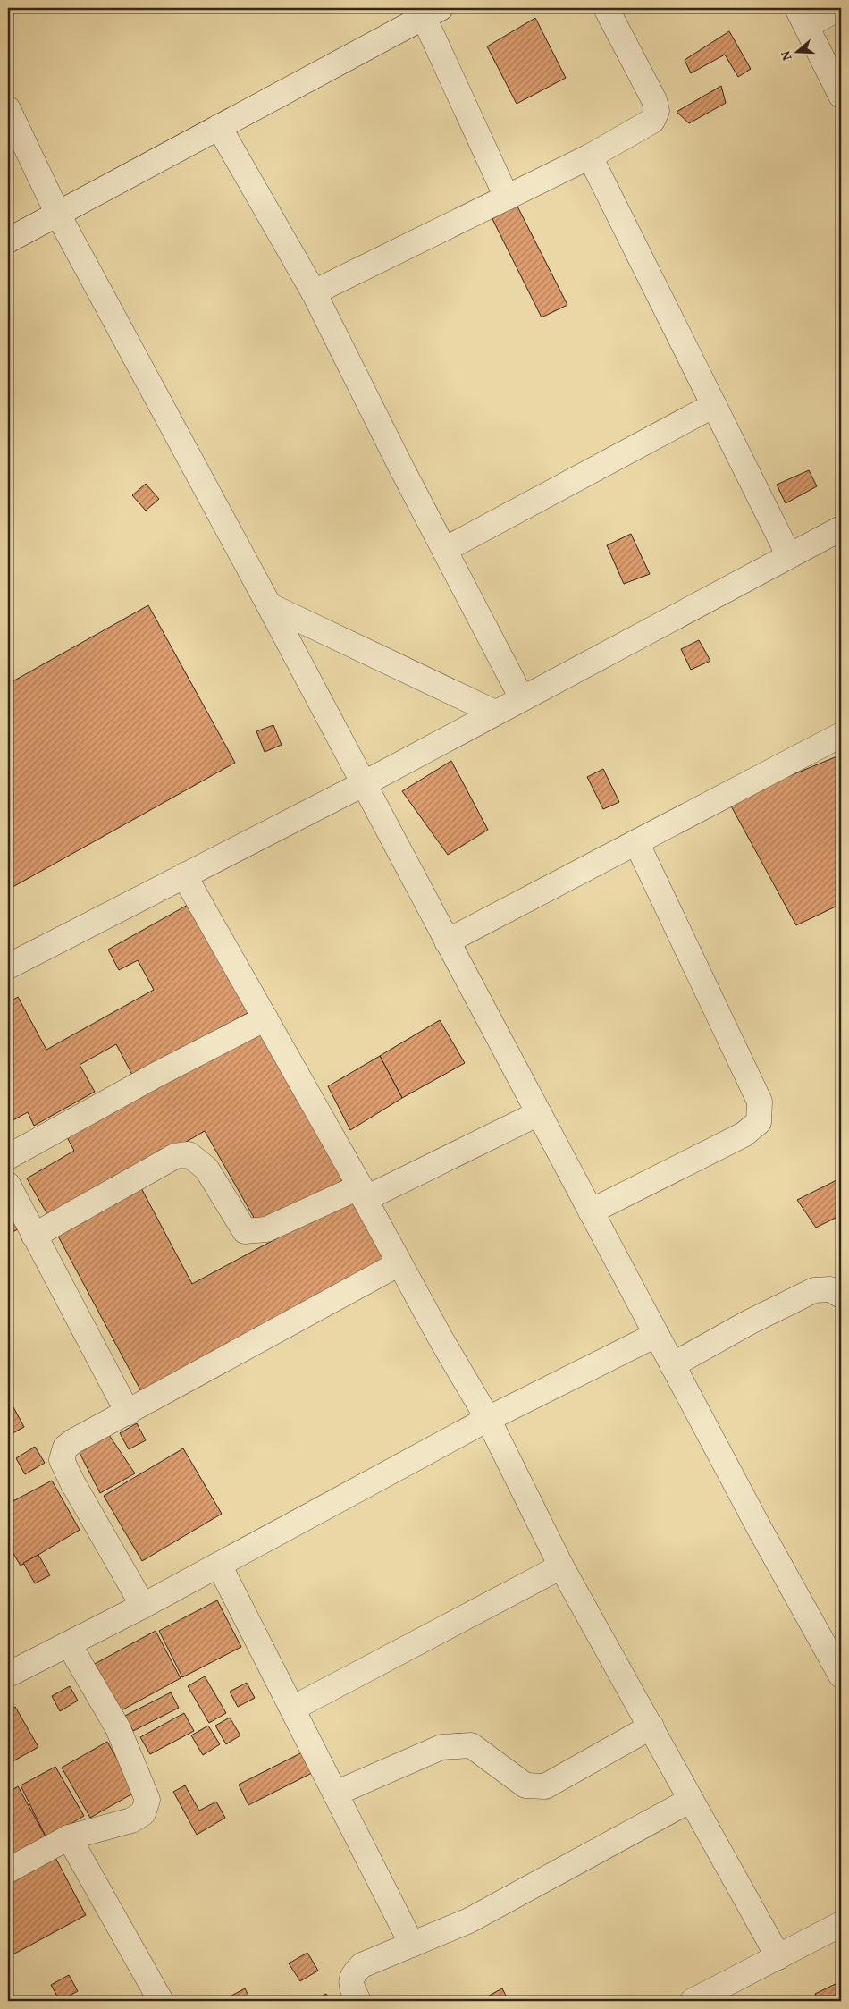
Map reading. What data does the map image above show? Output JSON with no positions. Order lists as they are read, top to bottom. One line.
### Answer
{"north":"left"}
